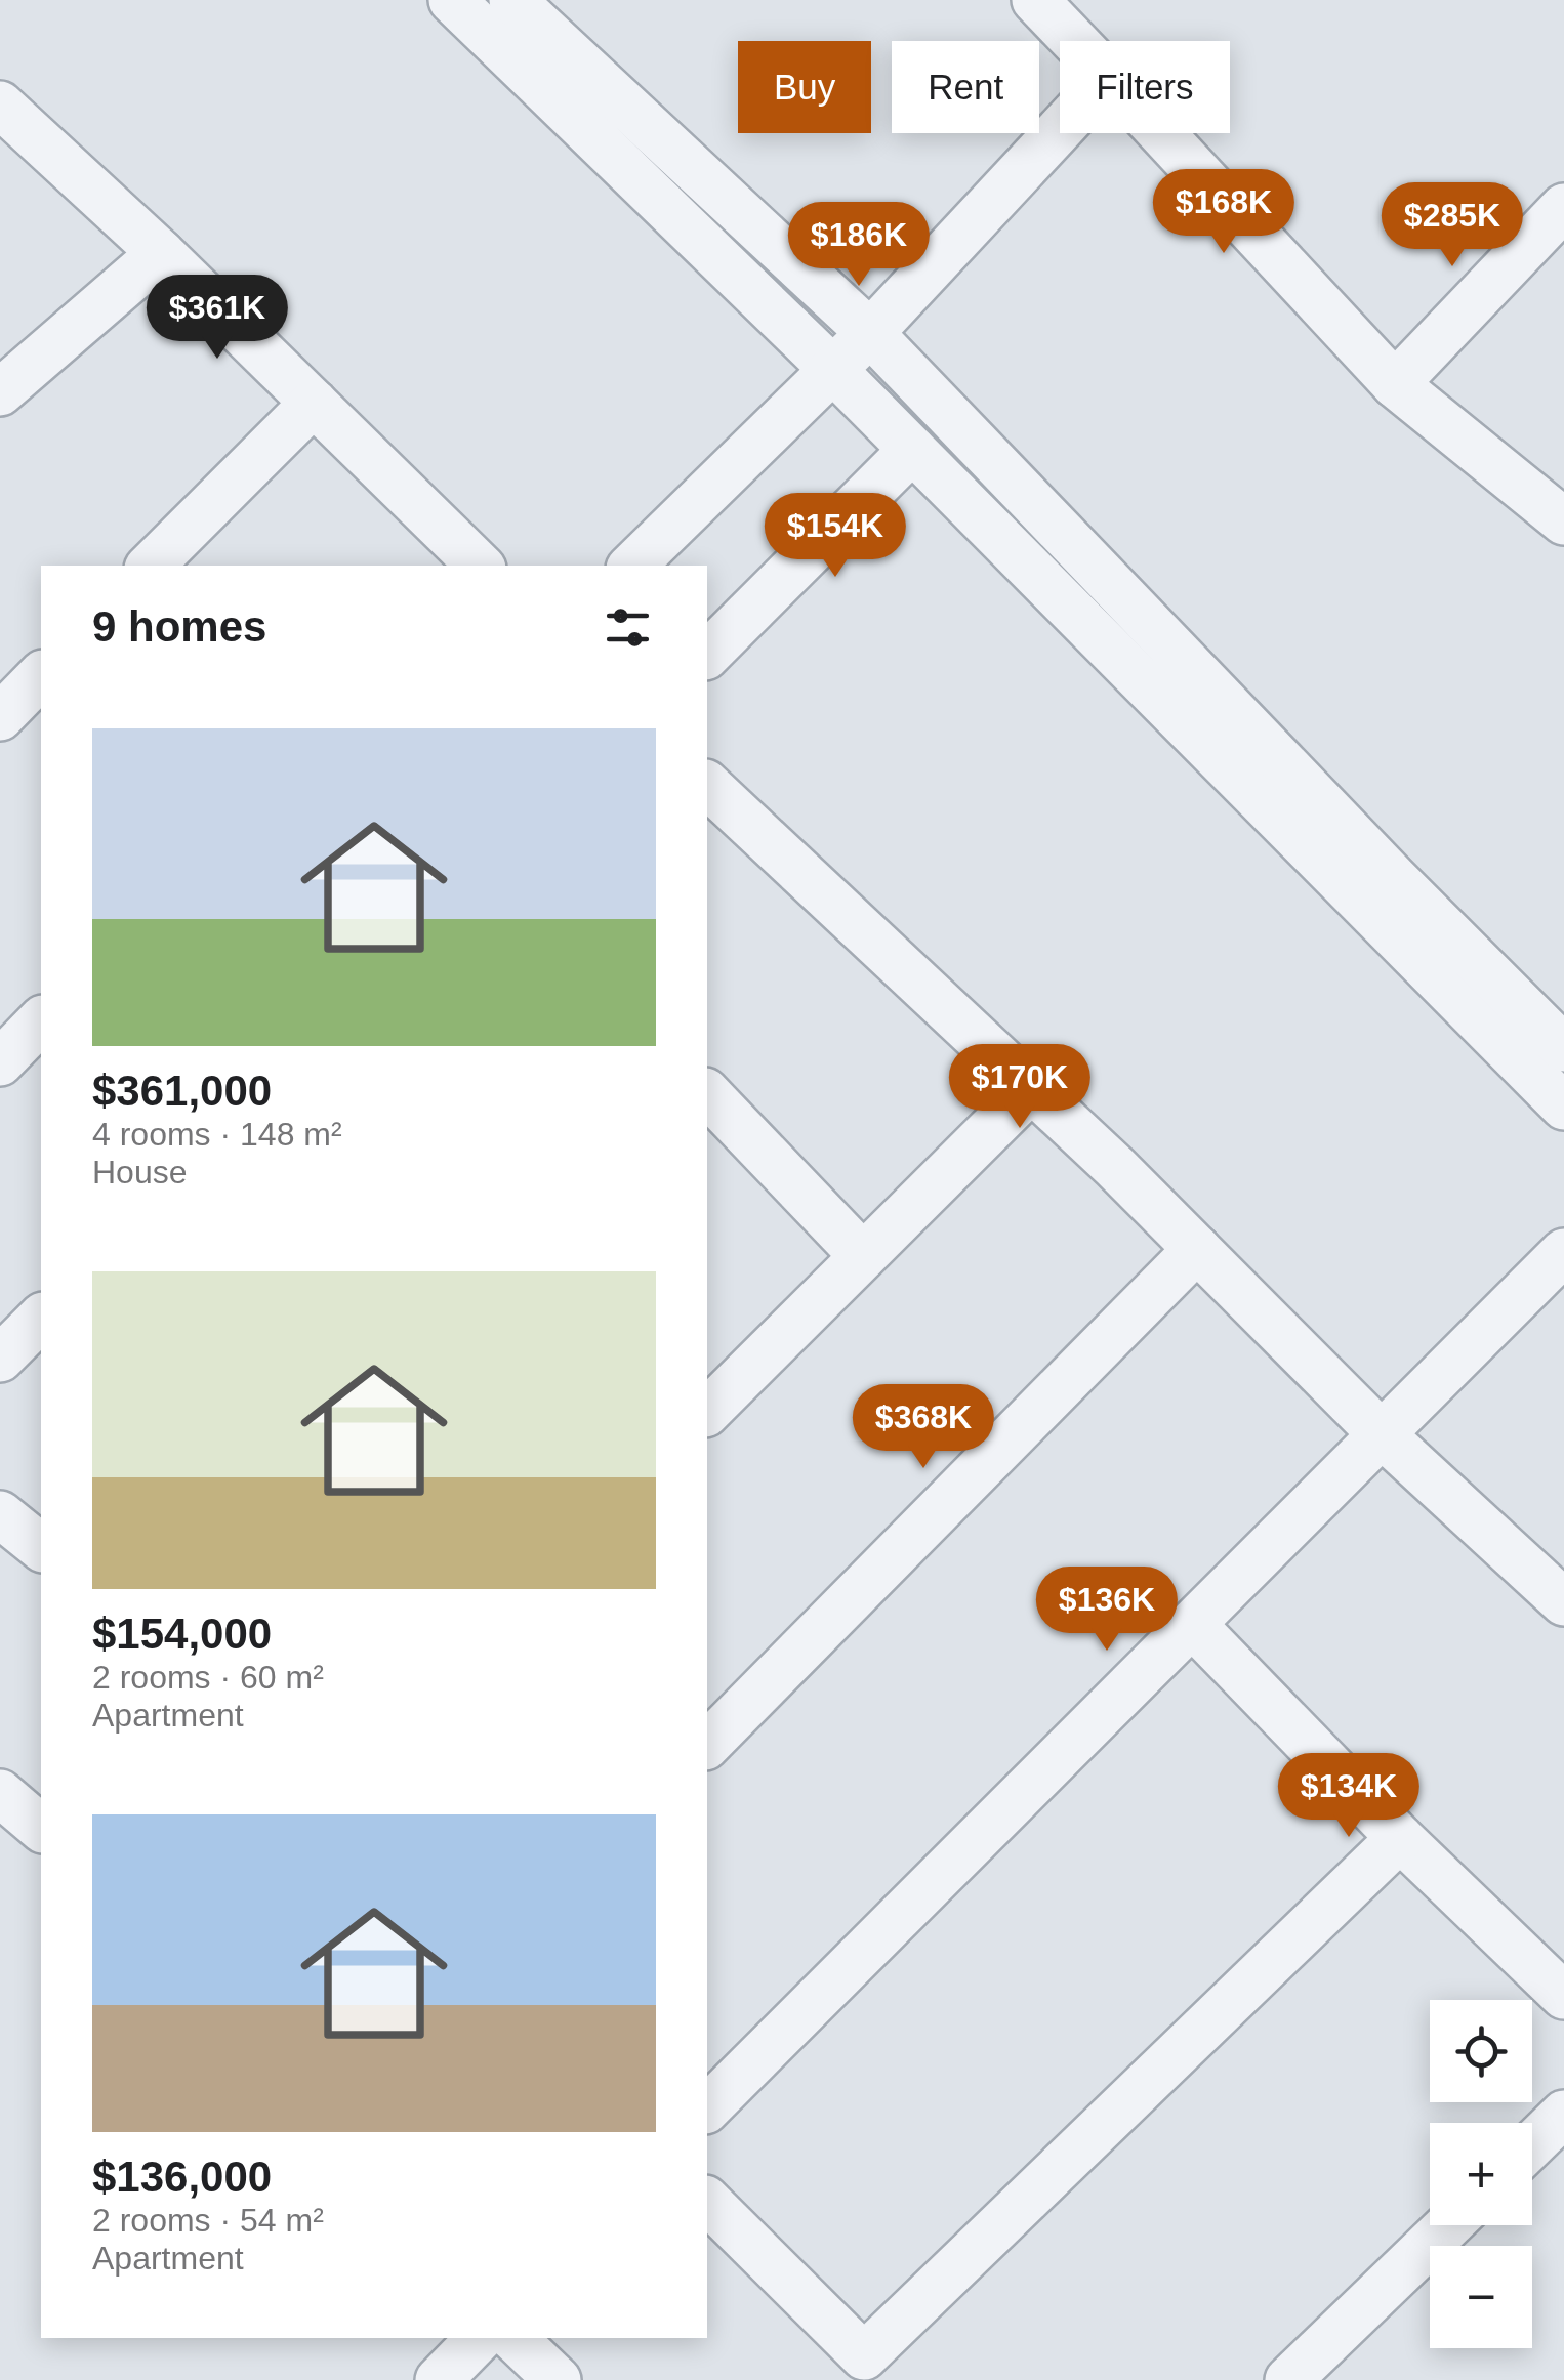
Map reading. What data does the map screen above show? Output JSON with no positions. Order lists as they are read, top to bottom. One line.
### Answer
{"page":{"chip":["Buy","Rent","Filters"],"price":["$168K","$285K","$186K","$361K","$154K","$170K","$368K","$136K","$134K"],"heading":"9 homes","list":[{"name":"$361,000","note":"4 rooms · 148 m² · House"},{"name":"$154,000","note":"2 rooms · 60 m² · Apartment"},{"name":"$136,000","note":"2 rooms · 54 m² · Apartment"}],"map_buttons":["+","−"]}}
